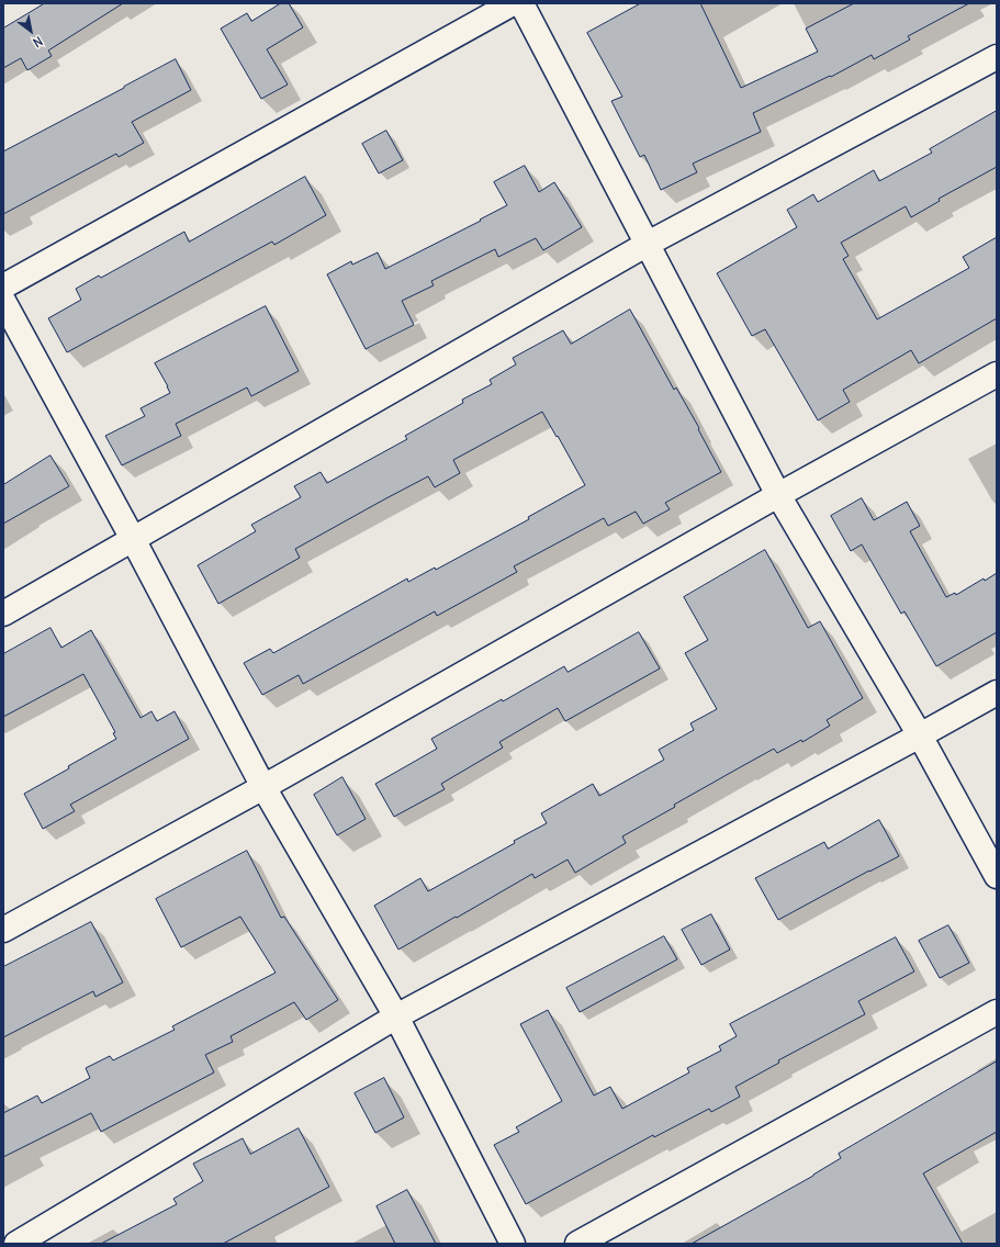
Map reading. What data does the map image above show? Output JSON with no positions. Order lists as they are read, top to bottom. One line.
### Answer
{"north":"bottom right"}
